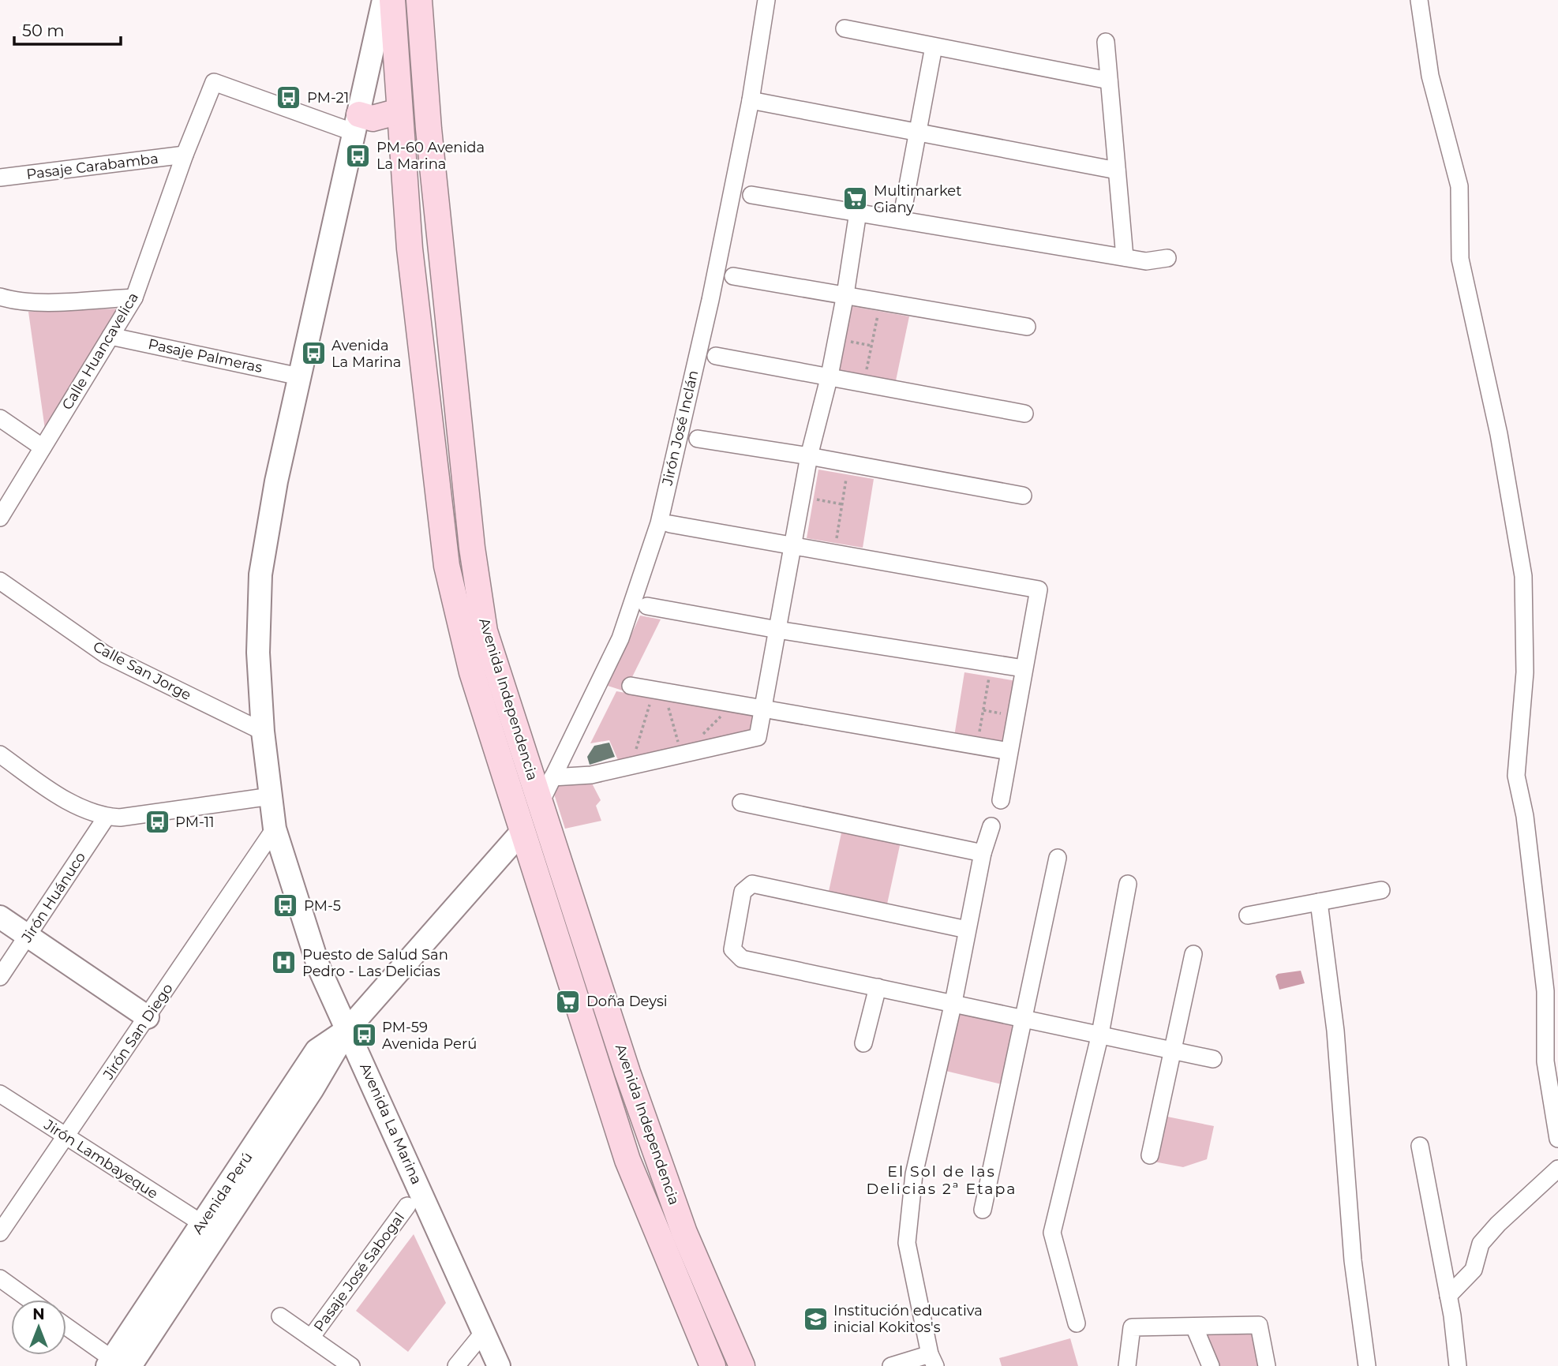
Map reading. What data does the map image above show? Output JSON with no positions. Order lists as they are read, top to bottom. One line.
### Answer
{"streets":{"main road":["Avenida Independencia"],"street":["Pasaje Carabamba","Calle Huancavelica","Pasaje Palmeras","Jirón José Inclán","Calle San Jorge","Jirón Huánuco","Jirón San Diego","Avenida La Marina","Jirón Lambayeque","Avenida Perú","Pasaje José Sabogal"]},"crossings":[["Pasaje Carabamba","Calle Huancavelica"],["Calle Huancavelica","Pasaje Palmeras"],["Calle Huancavelica","Avenida La Marina"],["Pasaje Palmeras","Avenida La Marina"],["Jirón José Inclán","Avenida Independencia"],["Jirón José Inclán","Avenida Perú"],["Calle San Jorge","Avenida La Marina"],["Avenida Independencia","Avenida Perú"],["Jirón San Diego","Avenida La Marina"],["Jirón San Diego","Jirón Lambayeque"],["Avenida La Marina","Avenida Perú"],["Jirón Lambayeque","Avenida Perú"]],"districts":["El Sol de las Delicias 2ª Etapa"],"places":{"bus stop":["PM-21","PM-60 Avenida La Marina","Avenida La Marina","PM-11","PM-5","PM-59 Avenida Perú"],"supermarket":["Multimarket Giany","Doña Deysi"],"hospital":["Puesto de Salud San Pedro - Las Delicias"],"school or university":["Institución educativa inicial Kokitos's"]},"scale_bar":"50 m","north":"top"}
